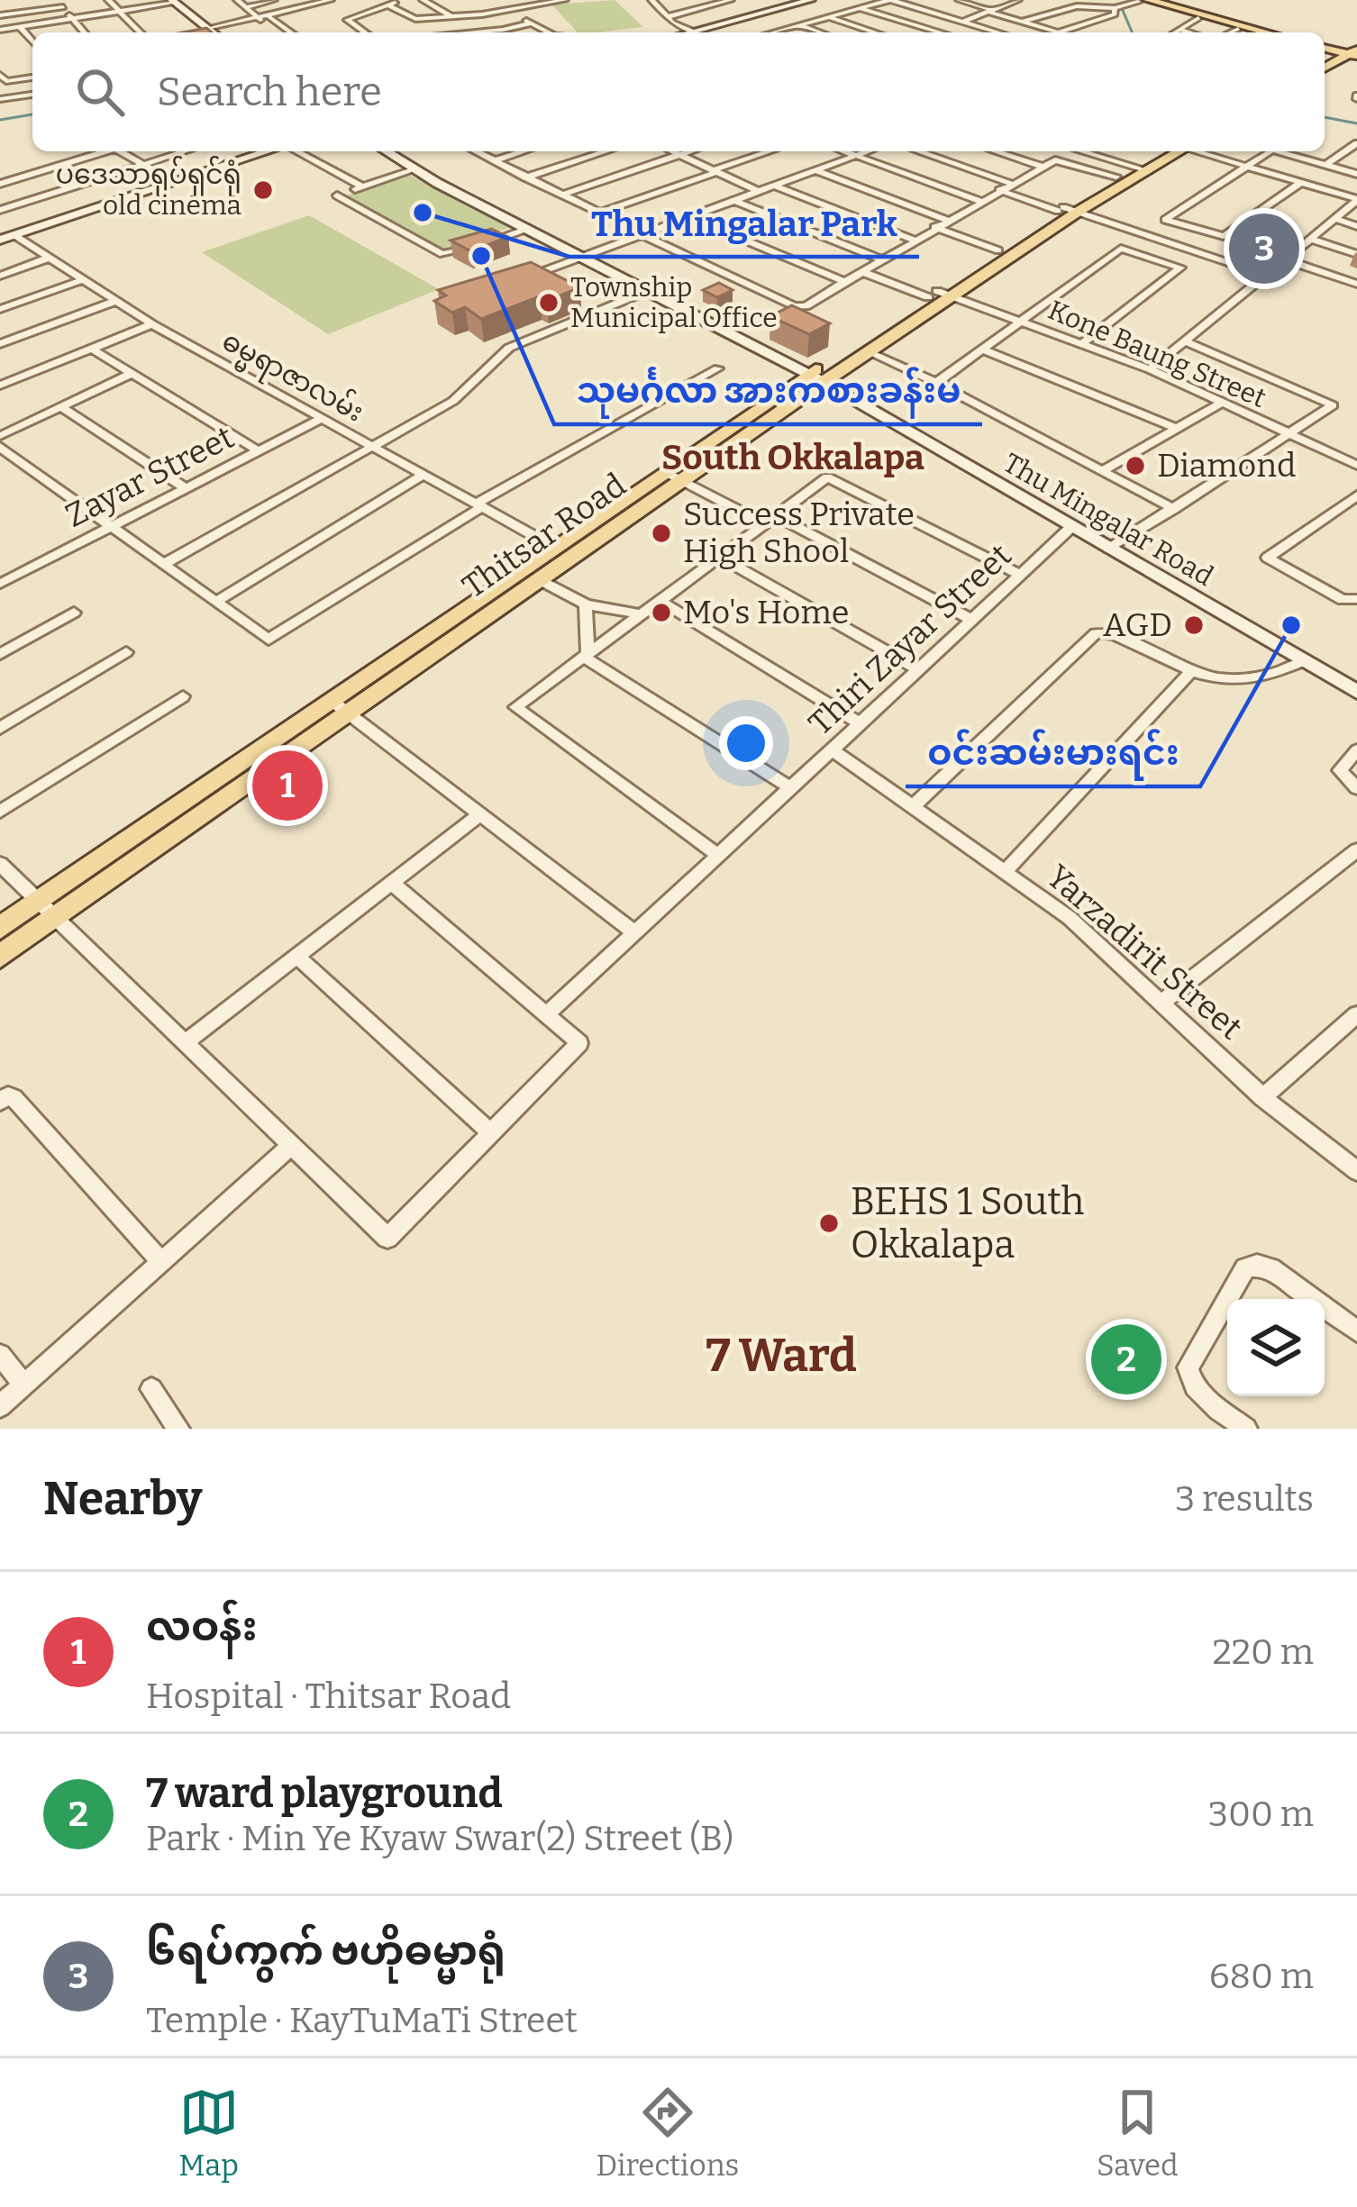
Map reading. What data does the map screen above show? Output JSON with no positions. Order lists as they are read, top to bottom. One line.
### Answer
{"streets":{"main road":["Thu Mingalar Road","Thitsar Road"],"street":["Kone Baung Street","ဓမ္မရာဇာလမ်း","Zayar Street","Thiri Zayar Street","Yarzadirit Street"]},"crossings":[["Kone Baung Street","Thitsar Road"],["ဓမ္မရာဇာလမ်း","Zayar Street"],["ဓမ္မရာဇာလမ်း","Thitsar Road"],["Thu Mingalar Road","Thitsar Road"],["Thu Mingalar Road","Thiri Zayar Street"],["Thiri Zayar Street","Yarzadirit Street"]],"districts":["South Okkalapa","7 Ward"],"places":["ပဒေသာရုပ်ရှင်ရုံ old cinema","Thu Mingalar Park","သုမင်္ဂလာ အားကစားခန်းမ","Township Municipal Office","Diamond","Success Private High Shool","Mo's Home","AGD","ဝင်းဆမ်းမားရင်း","BEHS 1 South Okkalapa"],"page":{"search":"Search here","pins":["3","1","2"],"heading":["Nearby","3 results"],"list":[{"mark":"1","name":"လဝန်း","note":"Hospital · Thitsar Road","value":"220 m"},{"mark":"2","name":"7 ward playground","note":"Park · Min Ye Kyaw Swar(2) Street (B)","value":"300 m"},{"mark":"3","name":"၆ရပ်ကွက် ဗဟိုဓမ္မာရုံ","note":"Temple · KayTuMaTi Street","value":"680 m"}],"nav":["Map","Directions","Saved"]}}
